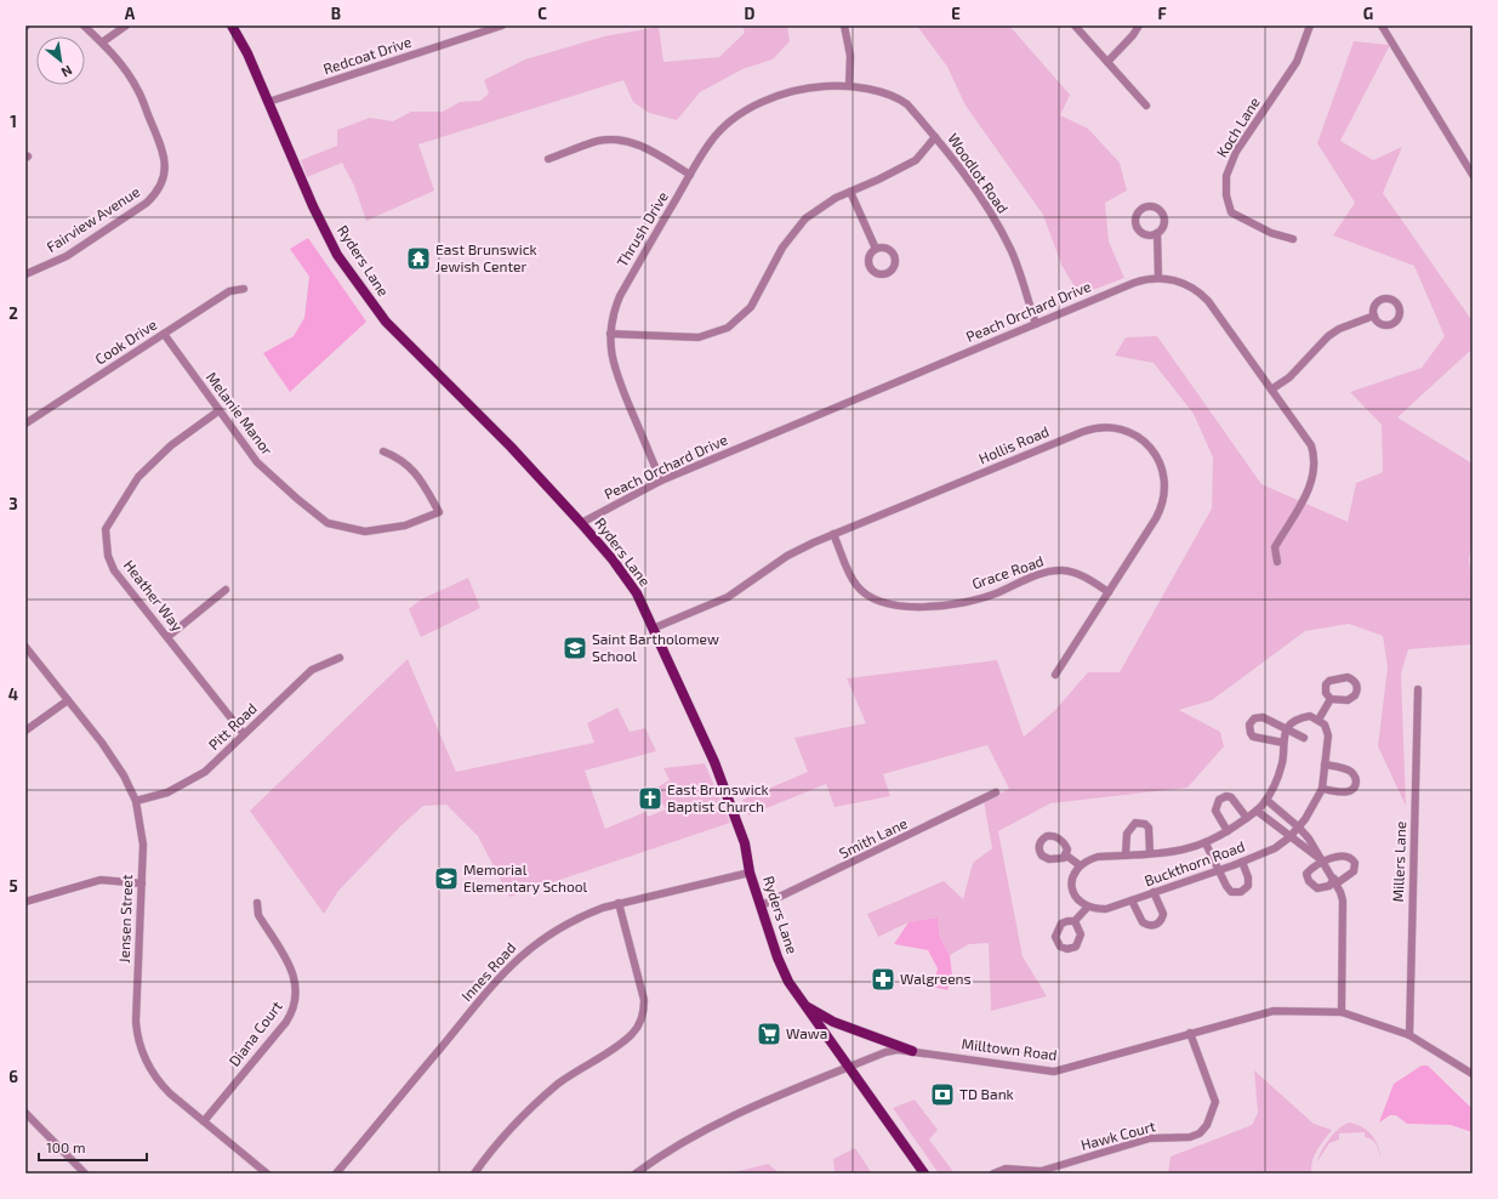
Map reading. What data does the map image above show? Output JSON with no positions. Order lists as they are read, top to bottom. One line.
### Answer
{"streets":{"main road":["Ryders Lane"],"street":["Redcoat Drive","Koch Lane","Woodlot Road","Fairview Avenue","Thrush Drive","Peach Orchard Drive","Cook Drive","Melanie Manor","Hollis Road","Grace Road","Heather Way","Pitt Road","Smith Lane","Millers Lane","Buckthorn Road","Jensen Street","Innes Road","Diana Court","Milltown Road","Hawk Court"]},"crossings":[["Redcoat Drive","Ryders Lane"],["Woodlot Road","Thrush Drive"],["Woodlot Road","Peach Orchard Drive"],["Thrush Drive","Peach Orchard Drive"],["Ryders Lane","Peach Orchard Drive"],["Ryders Lane","Hollis Road"],["Ryders Lane","Smith Lane"],["Ryders Lane","Innes Road"],["Ryders Lane","Milltown Road"],["Cook Drive","Melanie Manor"],["Melanie Manor","Heather Way"],["Hollis Road","Grace Road"],["Heather Way","Pitt Road"],["Pitt Road","Jensen Street"],["Millers Lane","Milltown Road"],["Jensen Street","Diana Court"],["Milltown Road","Hawk Court"]],"places":{"temple":["East Brunswick Jewish Center"],"school or university":["Saint Bartholomew School","Memorial Elementary School"],"church":["East Brunswick Baptist Church"],"pharmacy":["Walgreens"],"supermarket":["Wawa"],"bank":["TD Bank"]},"scale_bar":"100 m","north":"bottom right","grid":{"columns":["A","B","C","D","E","F","G"],"rows":["1","2","3","4","5","6"]}}
